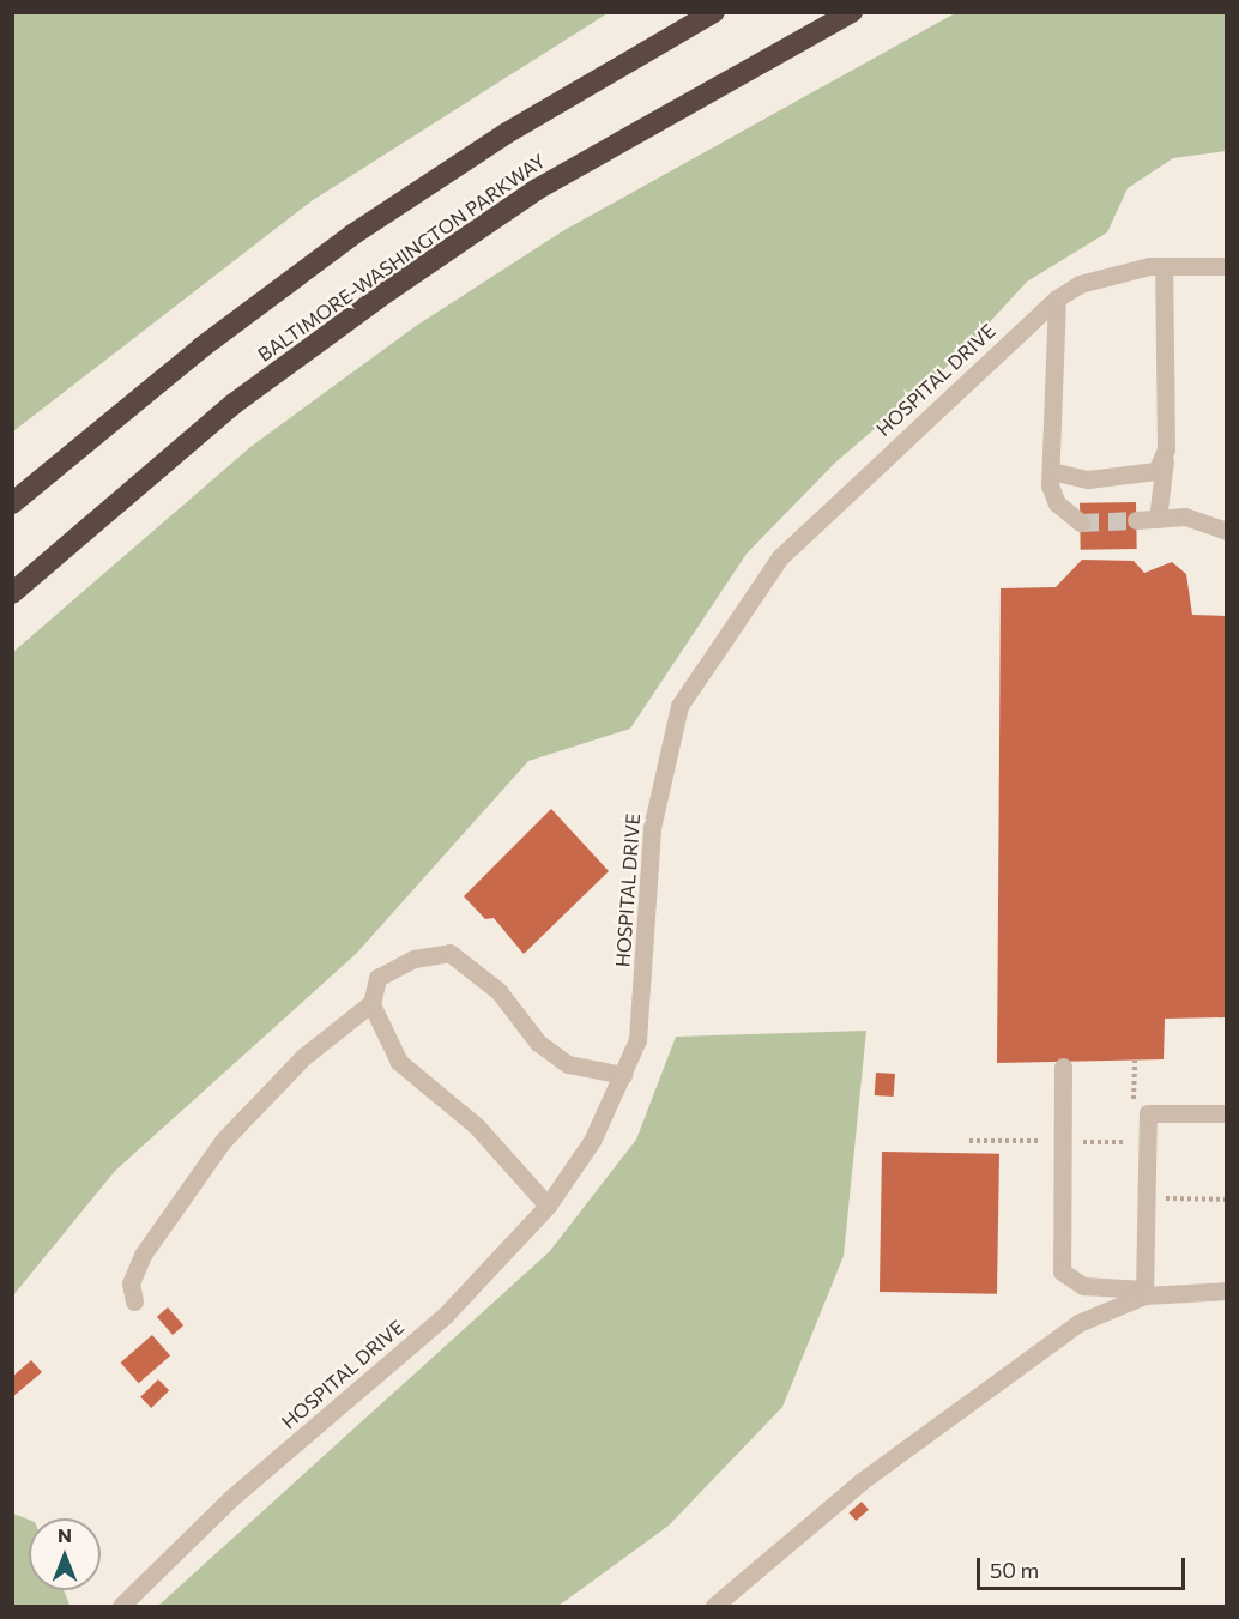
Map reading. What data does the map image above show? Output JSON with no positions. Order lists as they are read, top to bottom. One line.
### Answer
{"streets":{"highway":["BALTIMORE-WASHINGTON PARKWAY"],"street":["HOSPITAL DRIVE"]},"scale_bar":"50 m","north":"top"}
